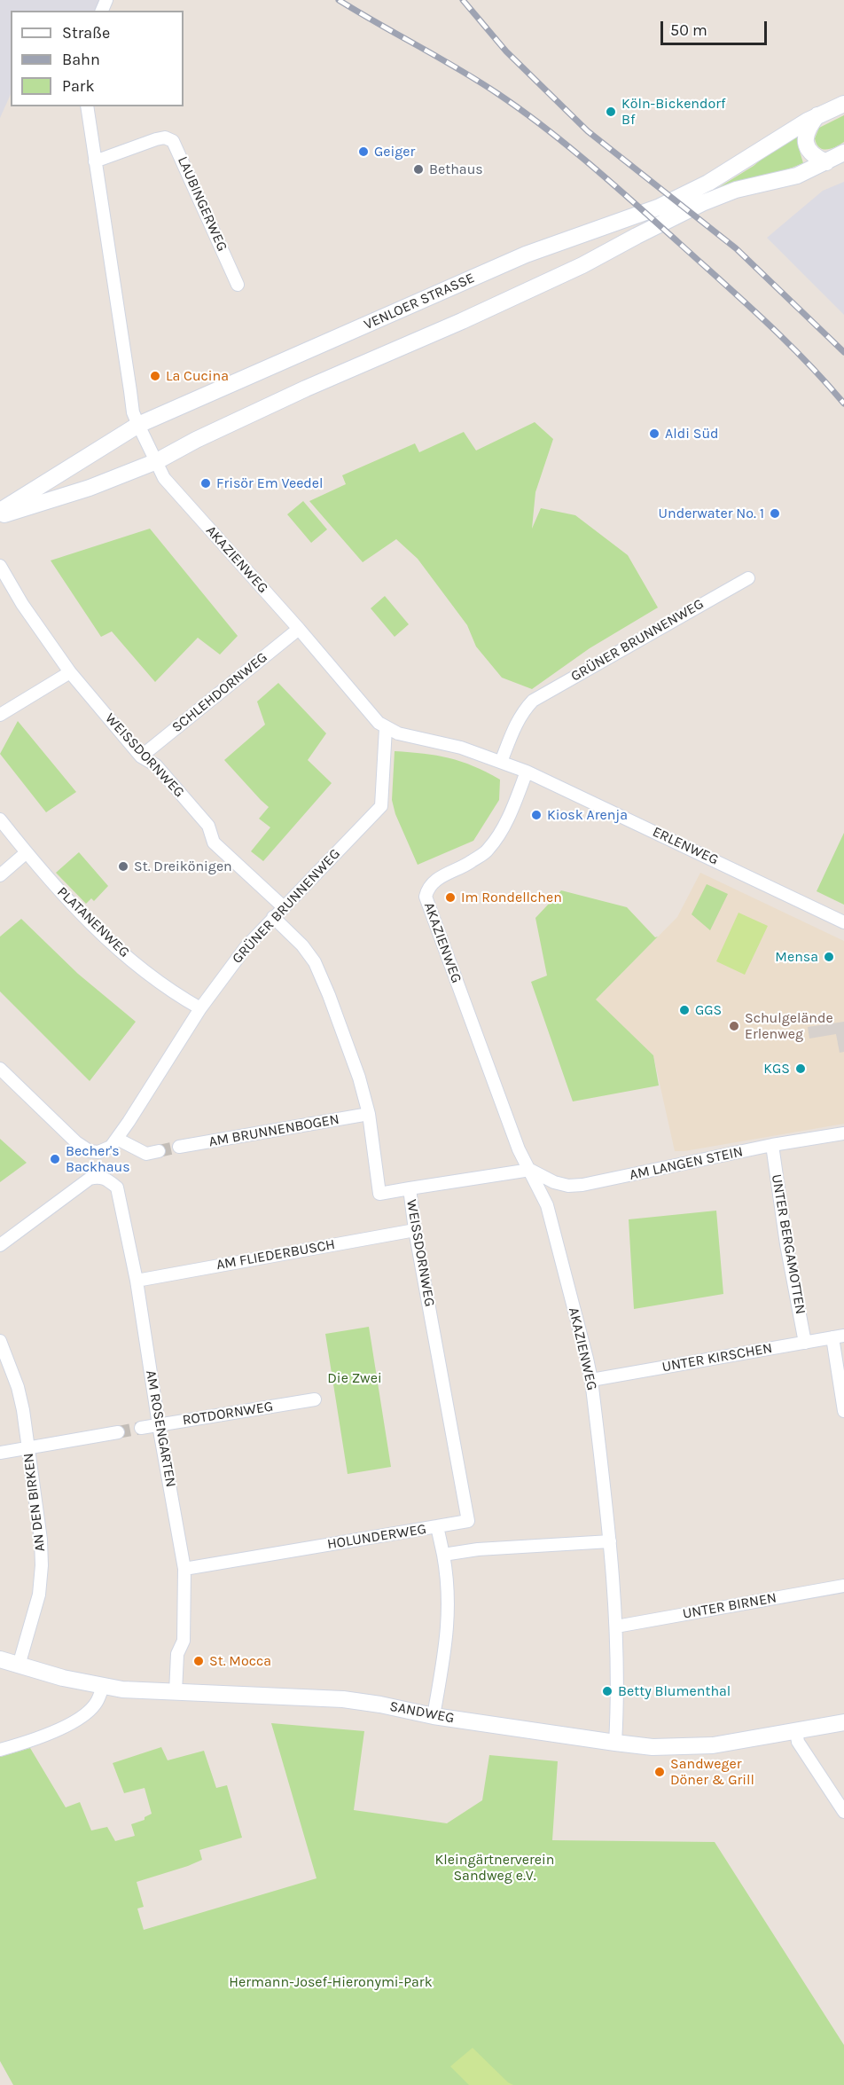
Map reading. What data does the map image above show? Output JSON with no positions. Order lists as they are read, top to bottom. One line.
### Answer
{"streets":{"main road":["VENLOER STRASSE","SANDWEG"],"street":["LAUBINGERWEG","AKAZIENWEG","GRÜNER BRUNNENWEG","SCHLEHDORNWEG","WEISSDORNWEG","ERLENWEG","PLATANENWEG","AM BRUNNENBOGEN","AM LANGEN STEIN","UNTER BERGAMOTTEN","AM FLIEDERBUSCH","UNTER KIRSCHEN","ROTDORNWEG","AM ROSENGARTEN","AN DEN BIRKEN","HOLUNDERWEG","UNTER BIRNEN"]},"crossings":[["LAUBINGERWEG","AKAZIENWEG"],["VENLOER STRASSE","AKAZIENWEG"],["AKAZIENWEG","GRÜNER BRUNNENWEG"],["AKAZIENWEG","SCHLEHDORNWEG"],["AKAZIENWEG","ERLENWEG"],["AKAZIENWEG","AM LANGEN STEIN"],["AKAZIENWEG","UNTER KIRSCHEN"],["AKAZIENWEG","UNTER BIRNEN"],["AKAZIENWEG","SANDWEG"],["GRÜNER BRUNNENWEG","WEISSDORNWEG"],["GRÜNER BRUNNENWEG","PLATANENWEG"],["SCHLEHDORNWEG","WEISSDORNWEG"],["WEISSDORNWEG","AM BRUNNENBOGEN"],["WEISSDORNWEG","AM FLIEDERBUSCH"],["WEISSDORNWEG","HOLUNDERWEG"],["AM LANGEN STEIN","UNTER BERGAMOTTEN"],["UNTER BERGAMOTTEN","UNTER KIRSCHEN"],["AM FLIEDERBUSCH","AM ROSENGARTEN"],["ROTDORNWEG","AM ROSENGARTEN"],["AM ROSENGARTEN","HOLUNDERWEG"],["AM ROSENGARTEN","SANDWEG"],["AN DEN BIRKEN","SANDWEG"]],"parks":["Die Zwei","Kleingärtnerverein Sandweg e.V.","Hermann-Josef-Hieronymi-Park"],"places":["Köln-Bickendorf Bf","Geiger","Bethaus","La Cucina","Aldi Süd","Frisör Em Veedel","Underwater No. 1","Kiosk Arenja","St. Dreikönigen","Im Rondellchen","Mensa","GGS","Schulgelände Erlenweg","KGS","Becher's Backhaus","St. Mocca","Betty Blumenthal","Sandweger Döner & Grill"],"legend":["Straße","Bahn","Park"],"scale_bar":"50 m"}
